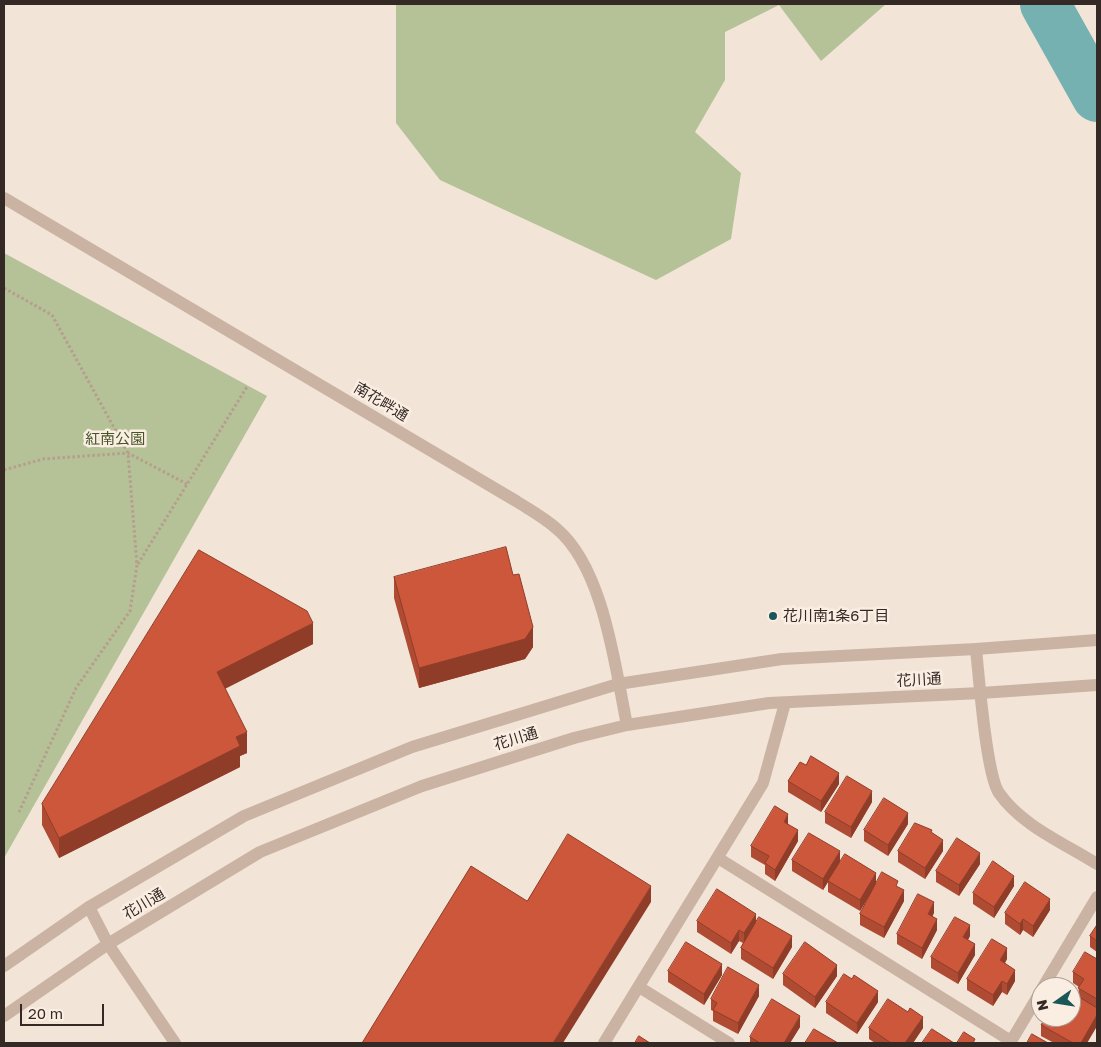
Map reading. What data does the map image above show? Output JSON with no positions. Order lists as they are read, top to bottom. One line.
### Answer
{"streets":{"street":["南花畔通","花川通"]},"crossings":[["南花畔通","花川通"]],"parks":["紅南公園"],"places":["花川南1条6丁目"],"scale_bar":"20 m","north":"left"}
